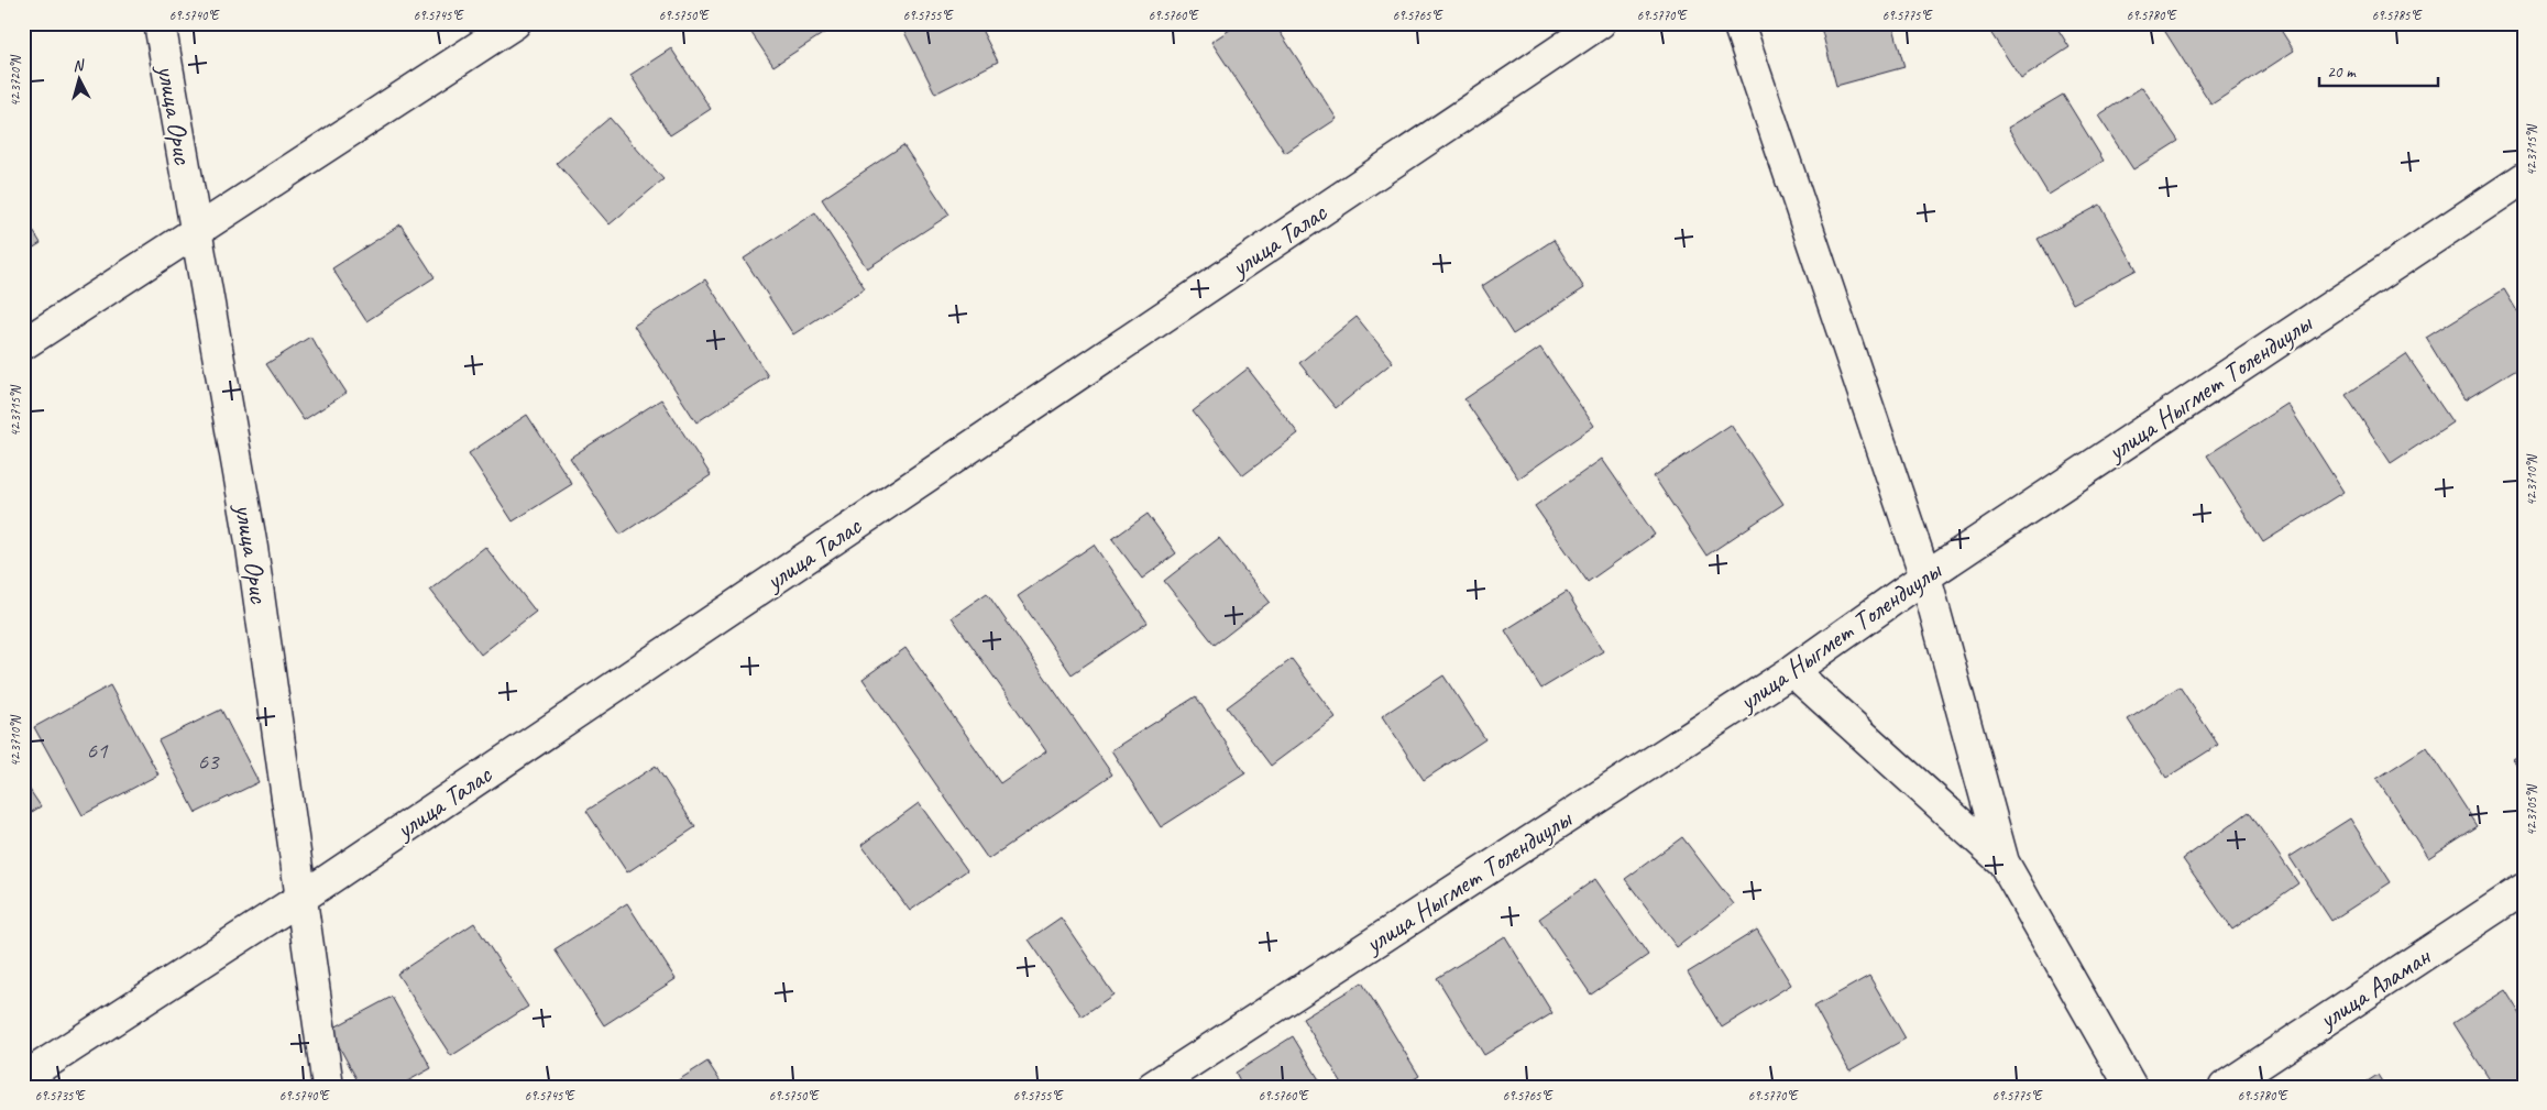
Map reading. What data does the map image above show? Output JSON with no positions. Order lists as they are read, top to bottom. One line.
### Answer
{"streets":{"street":["улица Орис","улица Талас","улица Ныгмет Толендиулы","улица Аламан"]},"crossings":[["улица Орис","улица Талас"]],"house_numbers":["61","63"],"scale_bar":"20 m","north":"top","coordinates":["69.5740°E","69.5745°E","69.5750°E","69.5755°E","69.5760°E","69.5765°E","69.5770°E","69.5775°E","69.5780°E","69.5785°E","42.3720°N","42.3715°N","42.3710°N","42.3705°N","69.5735°E"]}
